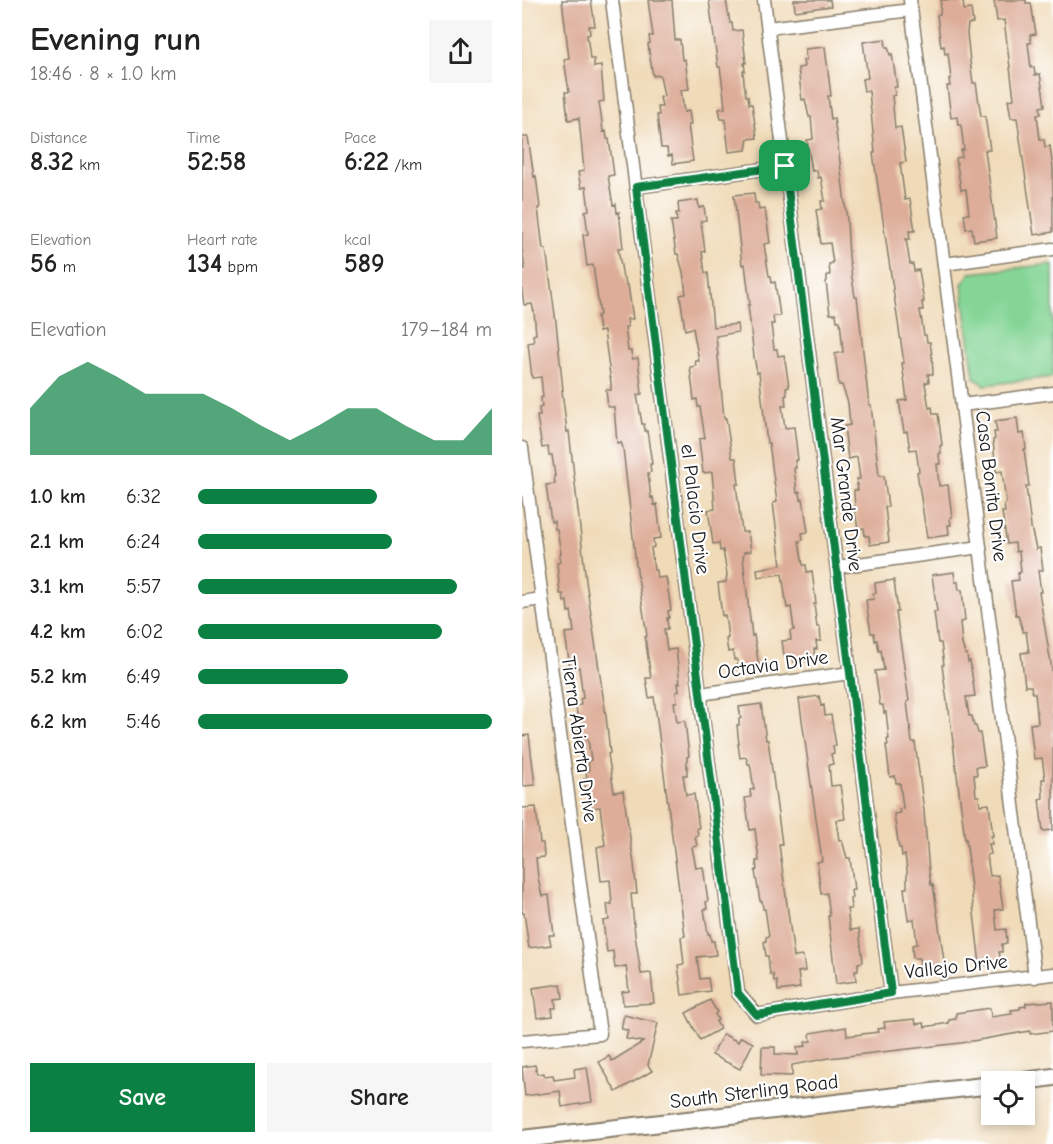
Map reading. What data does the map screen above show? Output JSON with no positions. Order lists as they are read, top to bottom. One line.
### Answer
{"streets":{"street":["Casa Bonita Drive","Mar Grande Drive","el Palacio Drive","Octavia Drive","Tierra Abierta Drive","Vallejo Drive","South Sterling Road"]},"crossings":[["Casa Bonita Drive","Vallejo Drive"],["Mar Grande Drive","Octavia Drive"],["Mar Grande Drive","Vallejo Drive"],["el Palacio Drive","Octavia Drive"],["el Palacio Drive","Vallejo Drive"]],"page":{"heading":["Evening run","18:46 · 8 × 1.0 km"],"stats":[["Distance","8.32 km"],["Time","52:58"],["Pace","6:22 /km"],["Elevation","56 m"],["Heart rate","134 bpm"],["kcal","589"]],"chart":["Elevation","179–184 m"],"list":[{"name":"1.0 km","note":"6:32"},{"name":"2.1 km","note":"6:24"},{"name":"3.1 km","note":"5:57"},{"name":"4.2 km","note":"6:02"},{"name":"5.2 km","note":"6:49"},{"name":"6.2 km","note":"5:46"}],"buttons":["Save","Share"]}}
